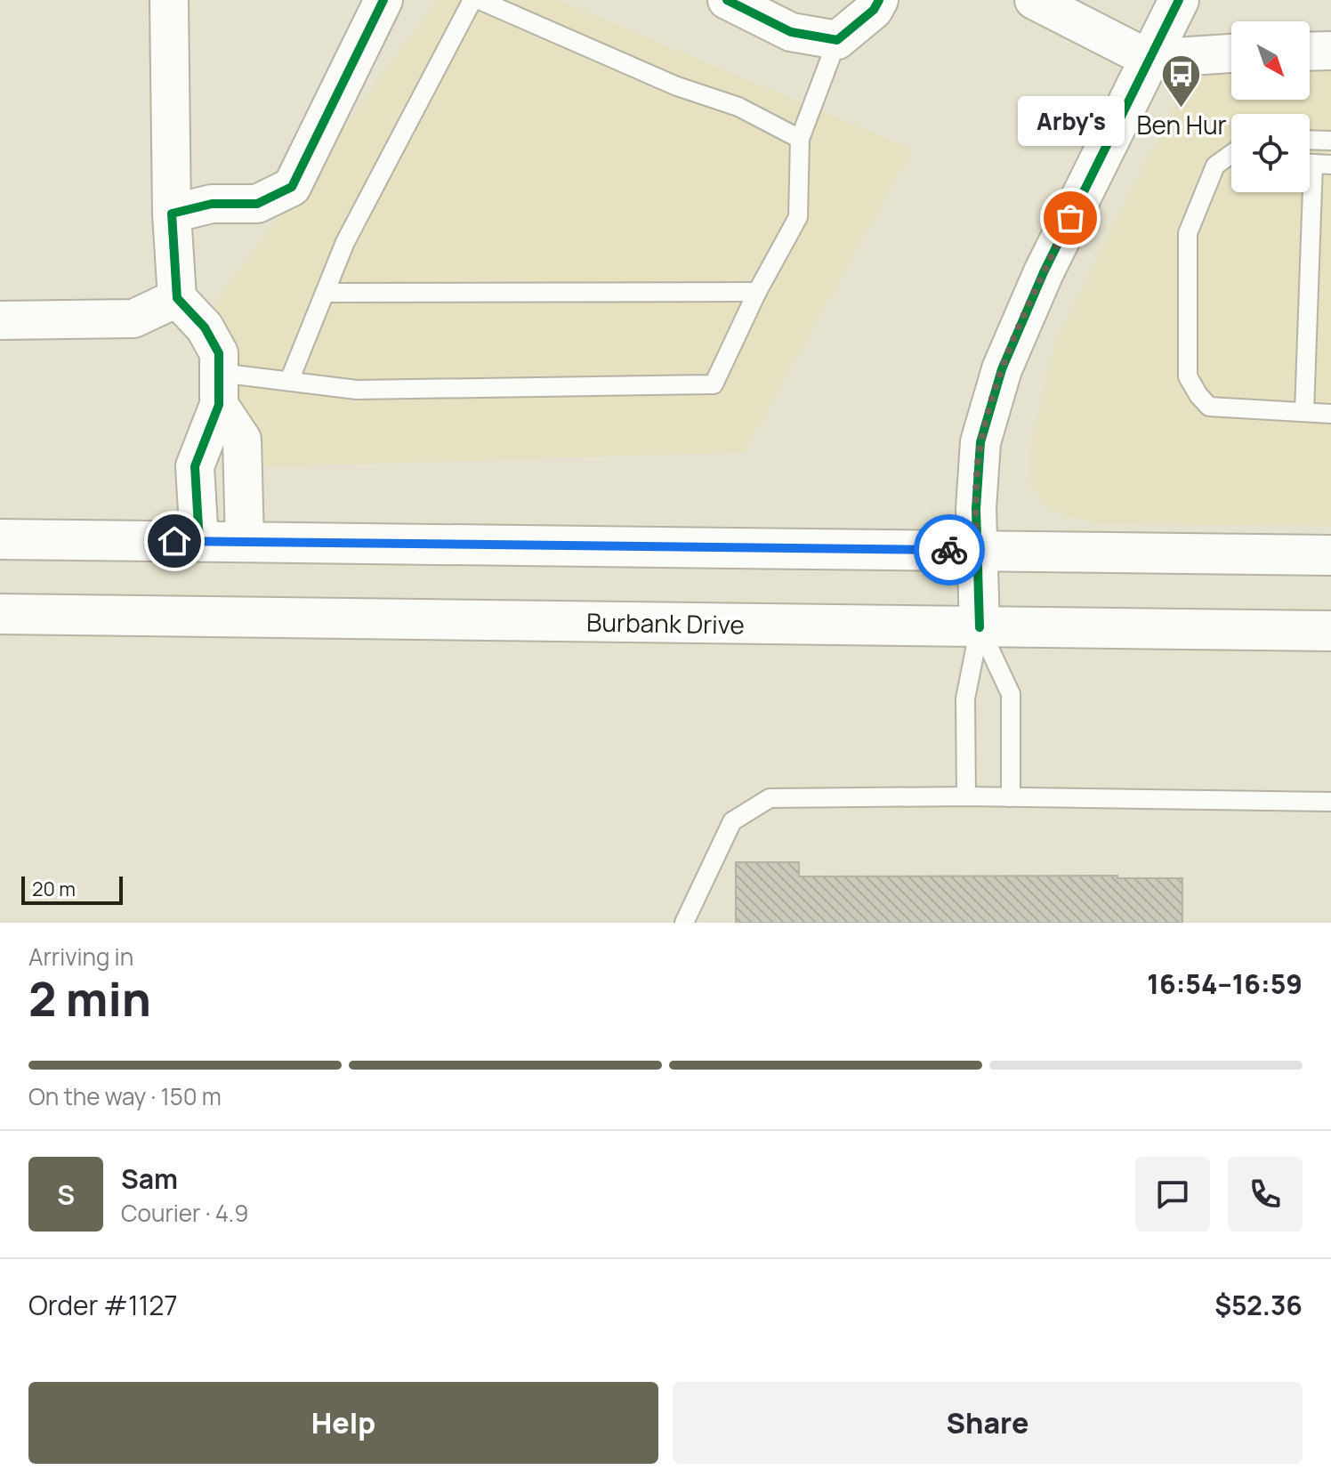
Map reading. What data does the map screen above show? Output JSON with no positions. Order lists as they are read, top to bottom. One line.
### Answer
{"streets":{"main road":["Burbank Drive"]},"places":{"bus stop":["Ben Hur"],"other":["Arby's"]},"scale_bar":"20 m","north":"bottom right","page":{"bubble":"Arby's","scale":"20 m","heading":["2 min","Arriving in","16:54–16:59"],"panel":["Sam","Courier · 4.9","Order #1127","$52.36"],"bar":"On the way · 150 m","round":"S","buttons":["Help","Share"]}}
